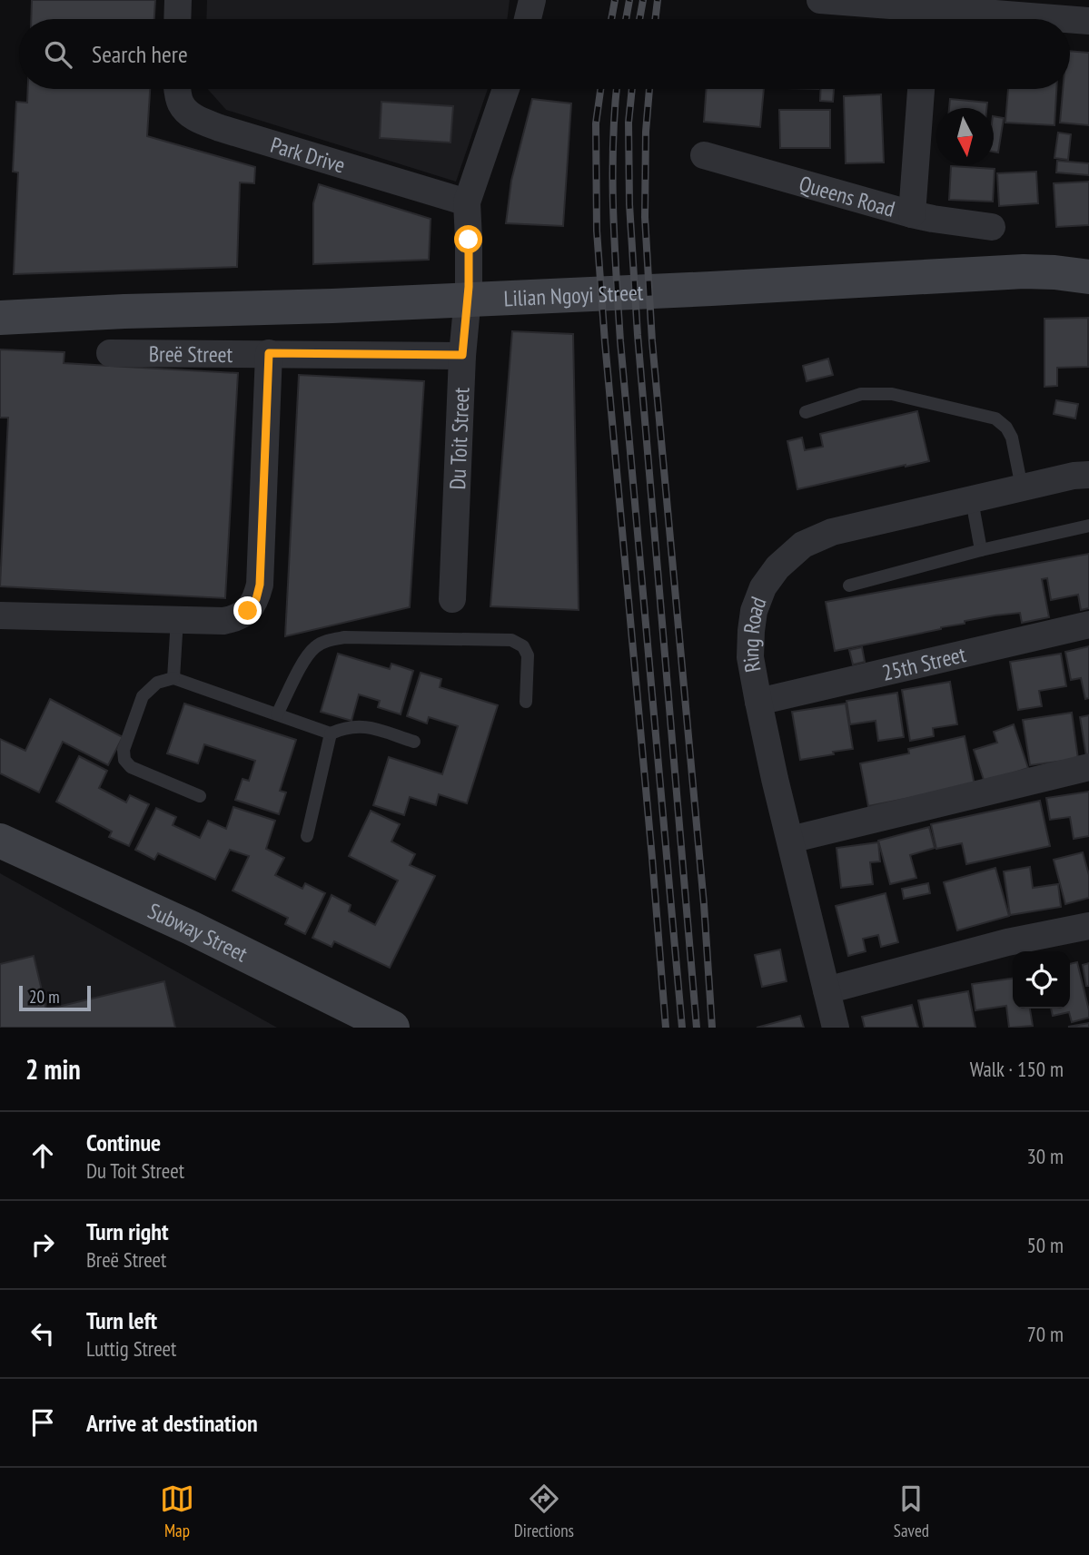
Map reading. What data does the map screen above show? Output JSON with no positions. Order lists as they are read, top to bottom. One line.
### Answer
{"streets":{"street":["Park Drive","Queens Road","Lilian Ngoyi Street","Breë Street","Du Toit Street","Ring Road","25th Street","Subway Street"]},"crossings":[["Park Drive","Du Toit Street"],["Breë Street","Du Toit Street"],["Ring Road","25th Street"]],"scale_bar":"20 m","north":"bottom","page":{"search":"Search here","scale":"20 m","heading":["2 min","Walk · 150 m"],"list":[["Continue","Du Toit Street","30 m"],["Turn right","Breë Street","50 m"],["Turn left","Luttig Street","70 m"],"Arrive at destination"],"nav":["Map","Directions","Saved"]}}
